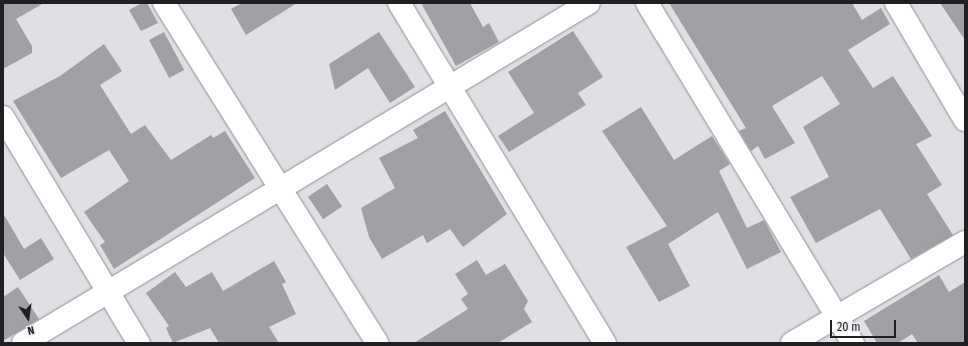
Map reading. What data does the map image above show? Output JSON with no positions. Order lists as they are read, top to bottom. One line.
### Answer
{"scale_bar":"20 m","north":"bottom"}
